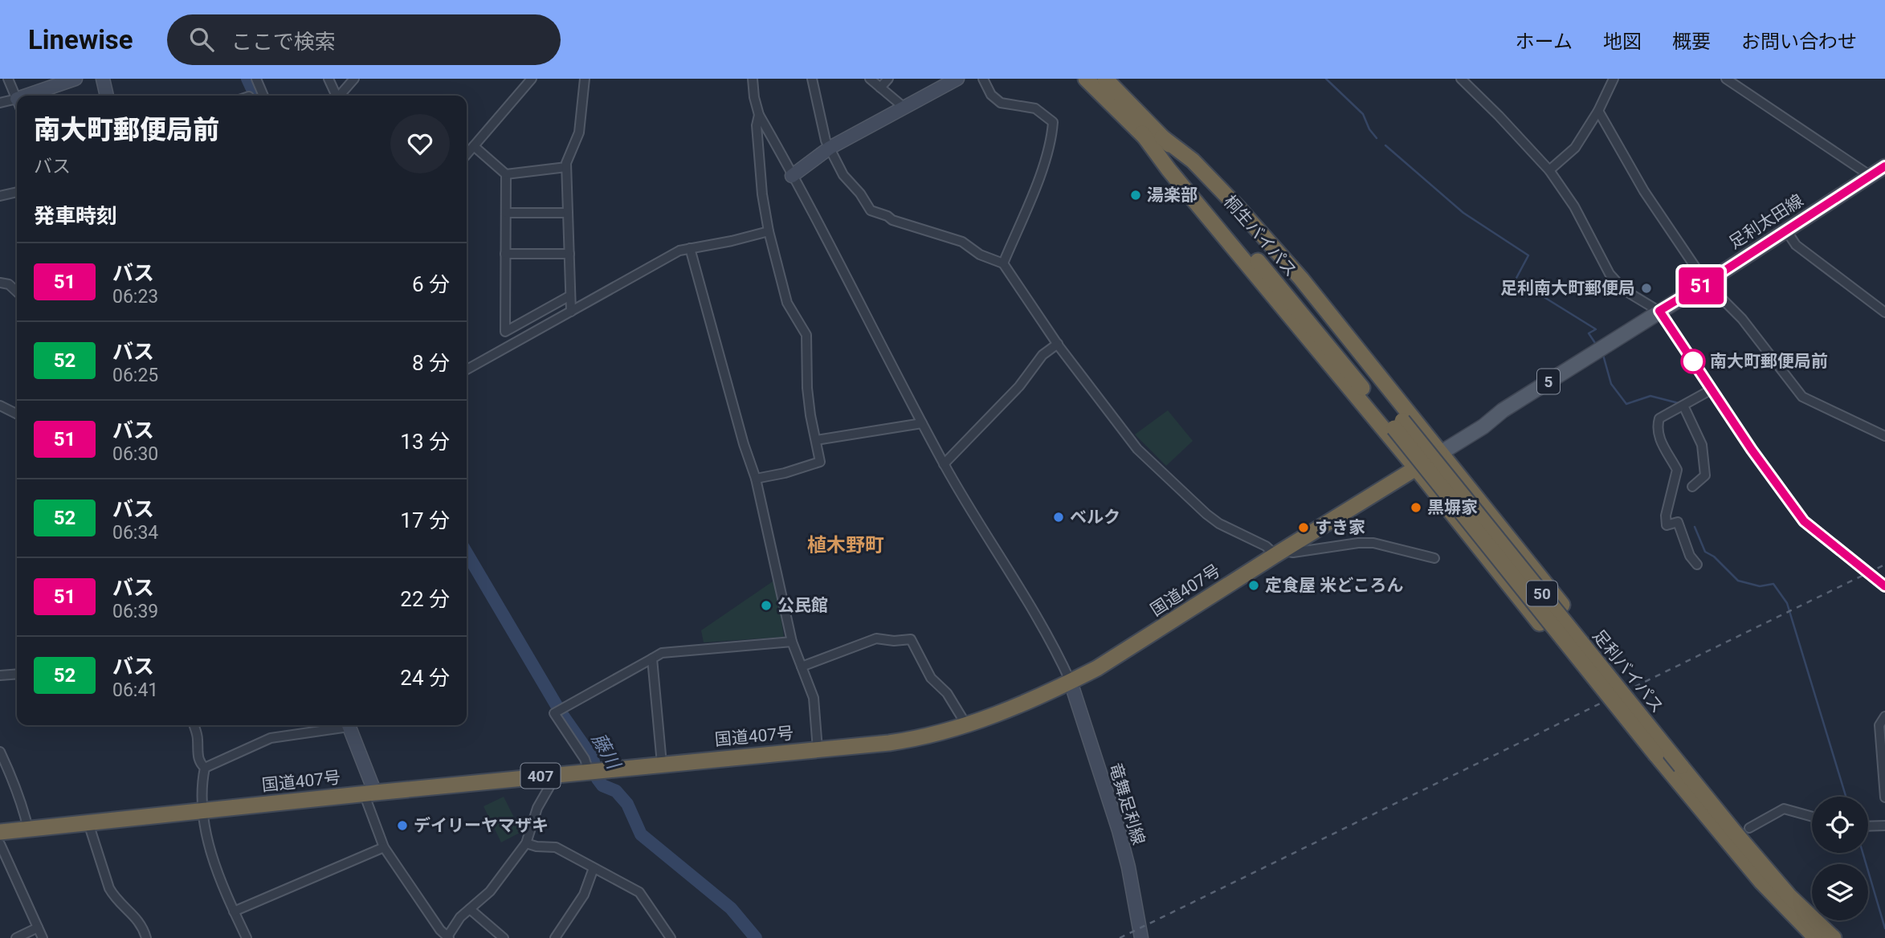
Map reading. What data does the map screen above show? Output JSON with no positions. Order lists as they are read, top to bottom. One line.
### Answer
{"streets":{"highway":["桐生バイパス","国道407号","50","足利バイパス","407"],"main road":["足利太田線","5"],"street":["竜舞足利線"]},"crossings":[["足利太田線","国道407号"],["足利太田線","50"],["桐生バイパス","50"],["桐生バイパス","足利バイパス"],["国道407号","50"],["国道407号","竜舞足利線"],["50","足利バイパス"]],"districts":["植木野町"],"water":["藤川"],"places":["湯楽部","足利南大町郵便局","南大町郵便局前","黒塀家","ベルク","すき家","定食屋 米どころん","公民館","デイリーヤマザキ"],"lines":["bus line 51"],"page":{"header":"Linewise","search":"ここで検索","nav":["ホーム","地図","概要","お問い合わせ"],"on_map":"51","heading":[["南大町郵便局前","バス"],"発車時刻"],"list":[{"mark":"51","name":"バス","note":"06:23","value":"6 分"},{"mark":"52","name":"バス","note":"06:25","value":"8 分"},{"mark":"51","name":"バス","note":"06:30","value":"13 分"},{"mark":"52","name":"バス","note":"06:34","value":"17 分"},{"mark":"51","name":"バス","note":"06:39","value":"22 分"},{"mark":"52","name":"バス","note":"06:41","value":"24 分"}]}}
